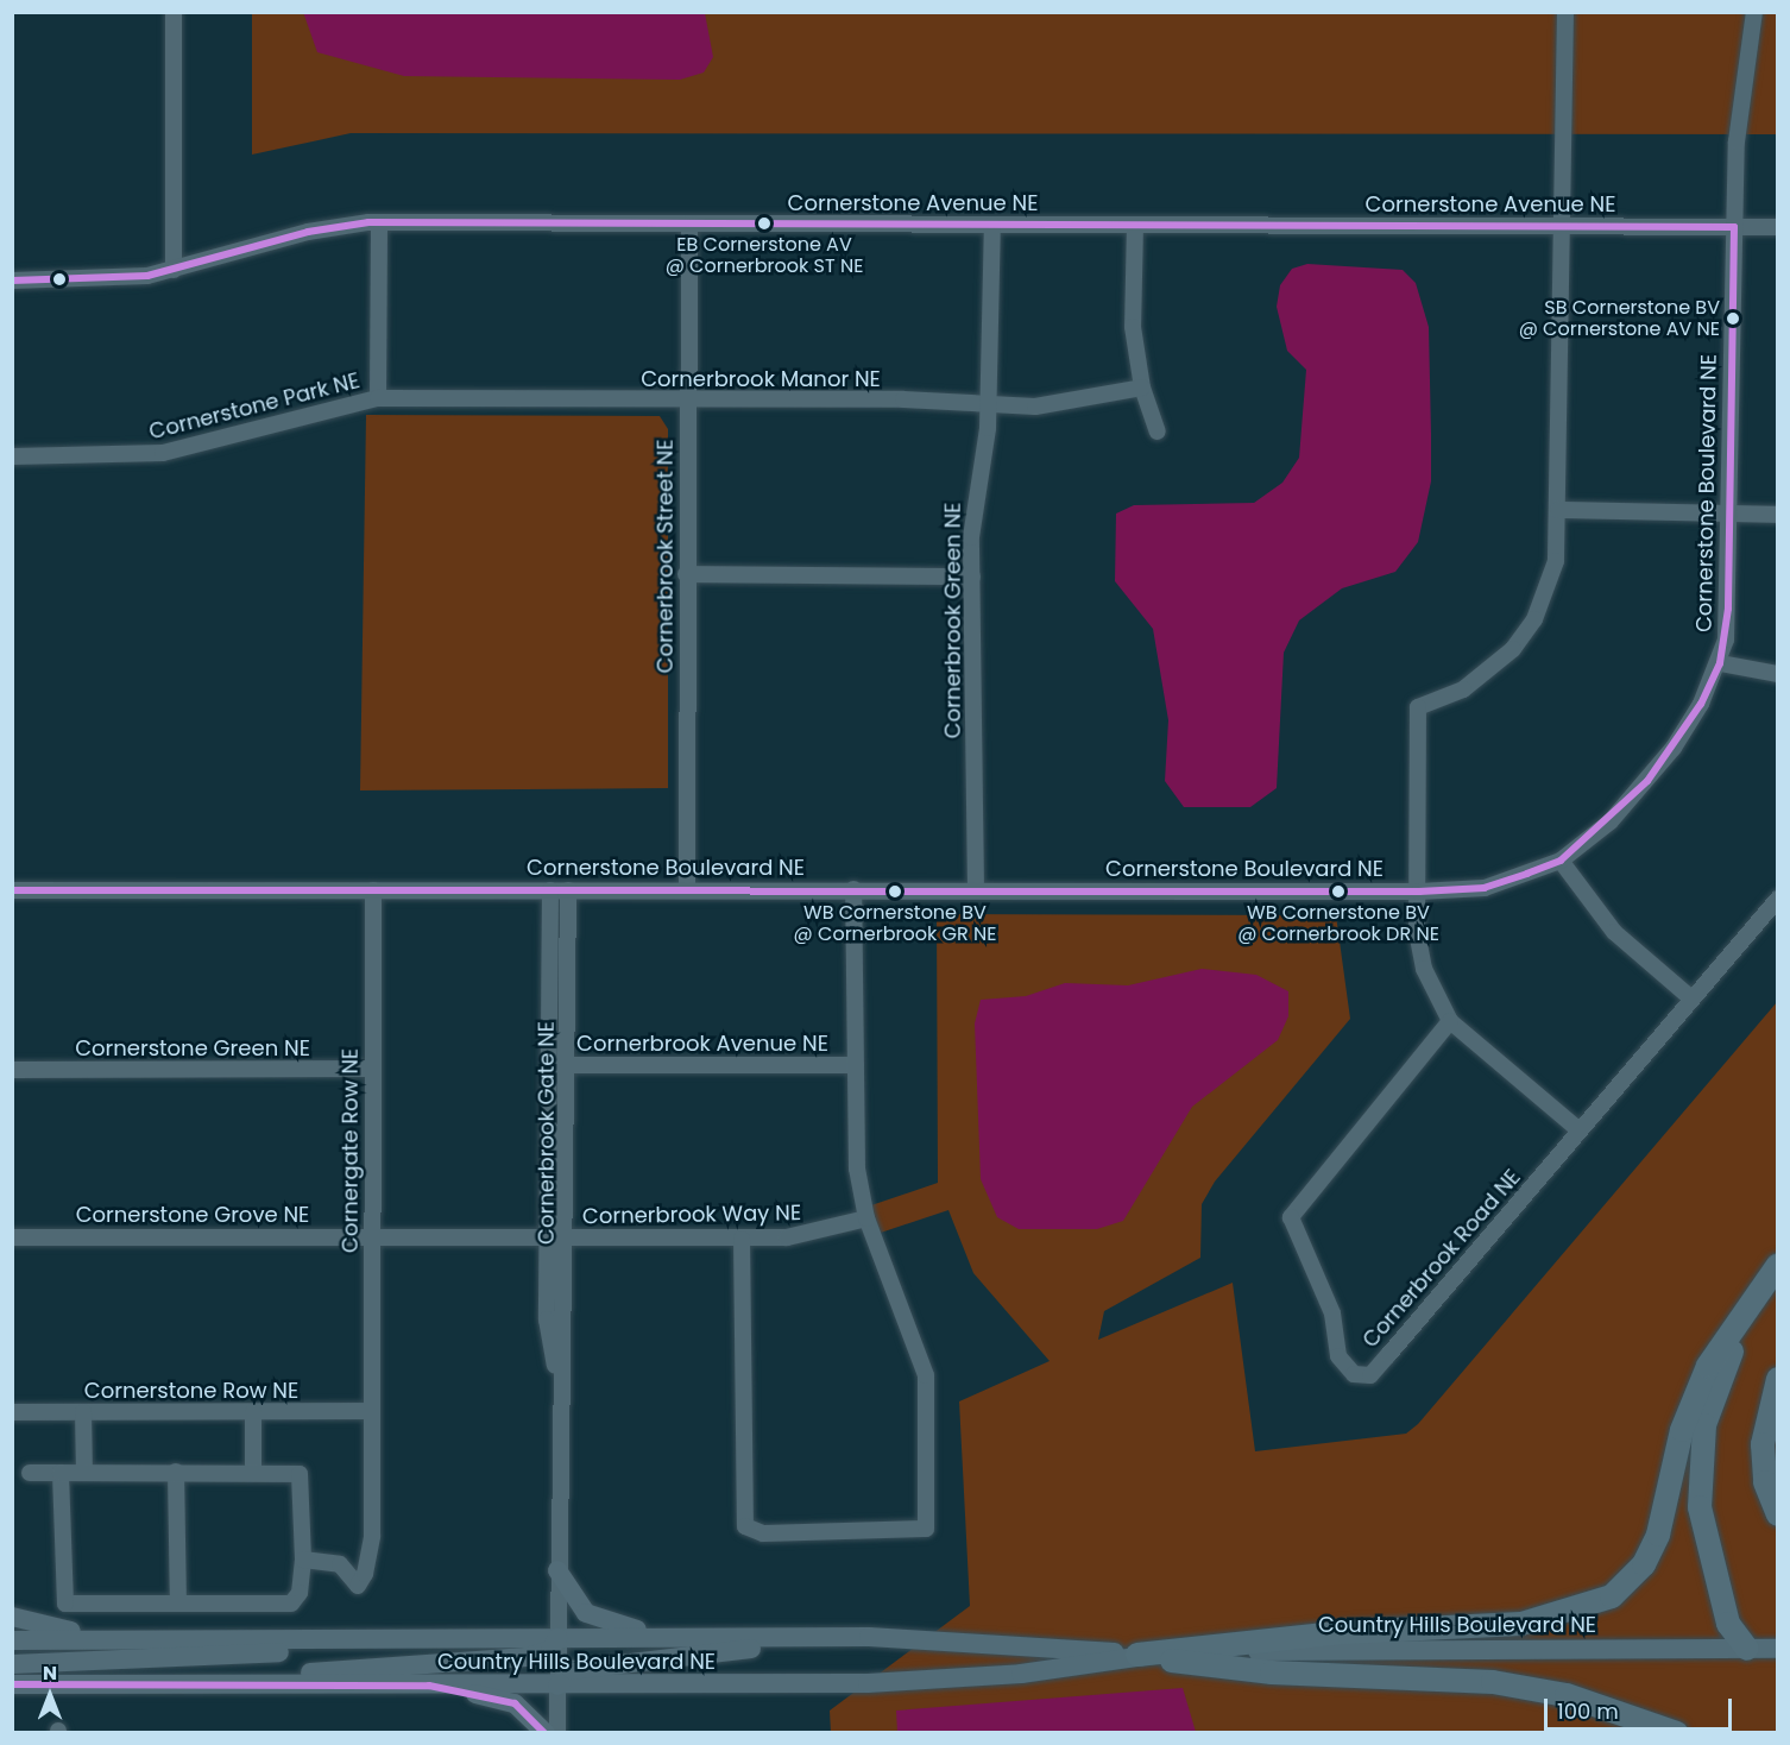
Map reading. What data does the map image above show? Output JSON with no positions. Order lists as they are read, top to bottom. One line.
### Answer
{"streets":{"main road":["Country Hills Boulevard NE"],"street":["Cornerstone Avenue NE","Cornerbrook Manor NE","Cornerstone Park NE","Cornerstone Boulevard NE","Cornerbrook Street NE","Cornerbrook Green NE","Cornerbrook Avenue NE","Cornerstone Green NE","Cornerbrook Gate NE","Cornergate Row NE","Cornerstone Grove NE","Cornerbrook Way NE","Cornerbrook Road NE","Cornerstone Row NE"]},"crossings":[["Cornerstone Avenue NE","Cornerstone Boulevard NE"],["Cornerstone Avenue NE","Cornerbrook Street NE"],["Cornerstone Avenue NE","Cornerbrook Green NE"],["Cornerbrook Manor NE","Cornerstone Park NE"],["Cornerbrook Manor NE","Cornerbrook Street NE"],["Cornerbrook Manor NE","Cornerbrook Green NE"],["Cornerstone Boulevard NE","Cornerbrook Street NE"],["Cornerstone Boulevard NE","Cornerbrook Green NE"],["Cornerstone Boulevard NE","Cornerbrook Gate NE"],["Cornerstone Boulevard NE","Cornergate Row NE"],["Cornerbrook Avenue NE","Cornerbrook Gate NE"],["Cornerstone Green NE","Cornergate Row NE"],["Cornerbrook Gate NE","Cornerstone Grove NE"],["Cornerbrook Gate NE","Cornerbrook Way NE"],["Cornerbrook Gate NE","Country Hills Boulevard NE"],["Cornergate Row NE","Cornerstone Grove NE"],["Cornergate Row NE","Cornerstone Row NE"],["Cornerstone Grove NE","Cornerbrook Way NE"]],"places":["EB Cornerstone AV @ Cornerbrook ST NE","SB Cornerstone BV @ Cornerstone AV NE","WB Cornerstone BV @ Cornerbrook GR NE","WB Cornerstone BV @ Cornerbrook DR NE"],"scale_bar":"100 m","north":"top"}
